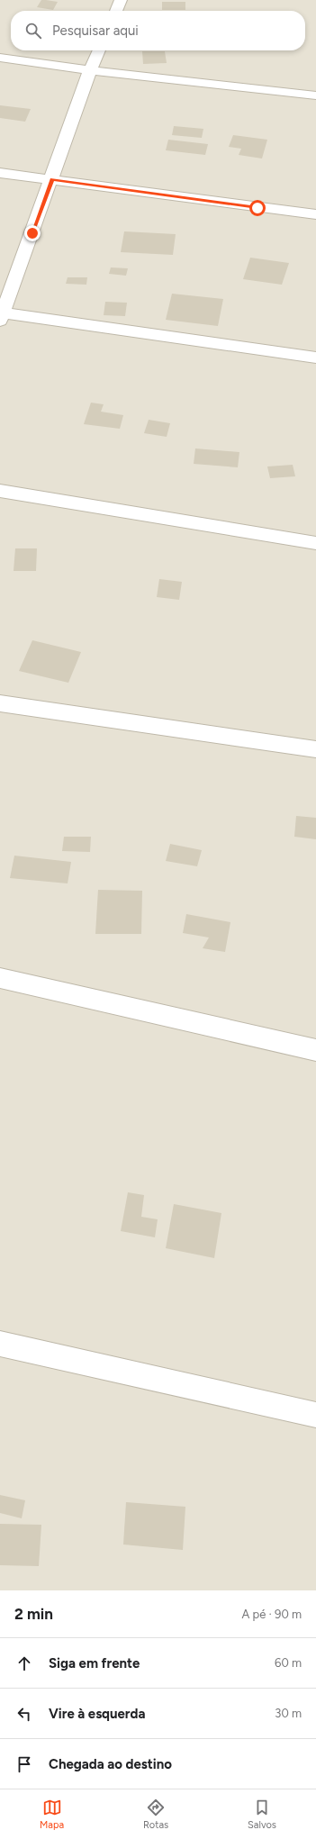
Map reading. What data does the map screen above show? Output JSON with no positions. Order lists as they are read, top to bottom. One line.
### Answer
{"page":{"search":"Pesquisar aqui","heading":["2 min","A pé · 90 m"],"list":[["Siga em frente","60 m"],["Vire à esquerda","30 m"],"Chegada ao destino"],"nav":["Mapa","Rotas","Salvos"]}}
